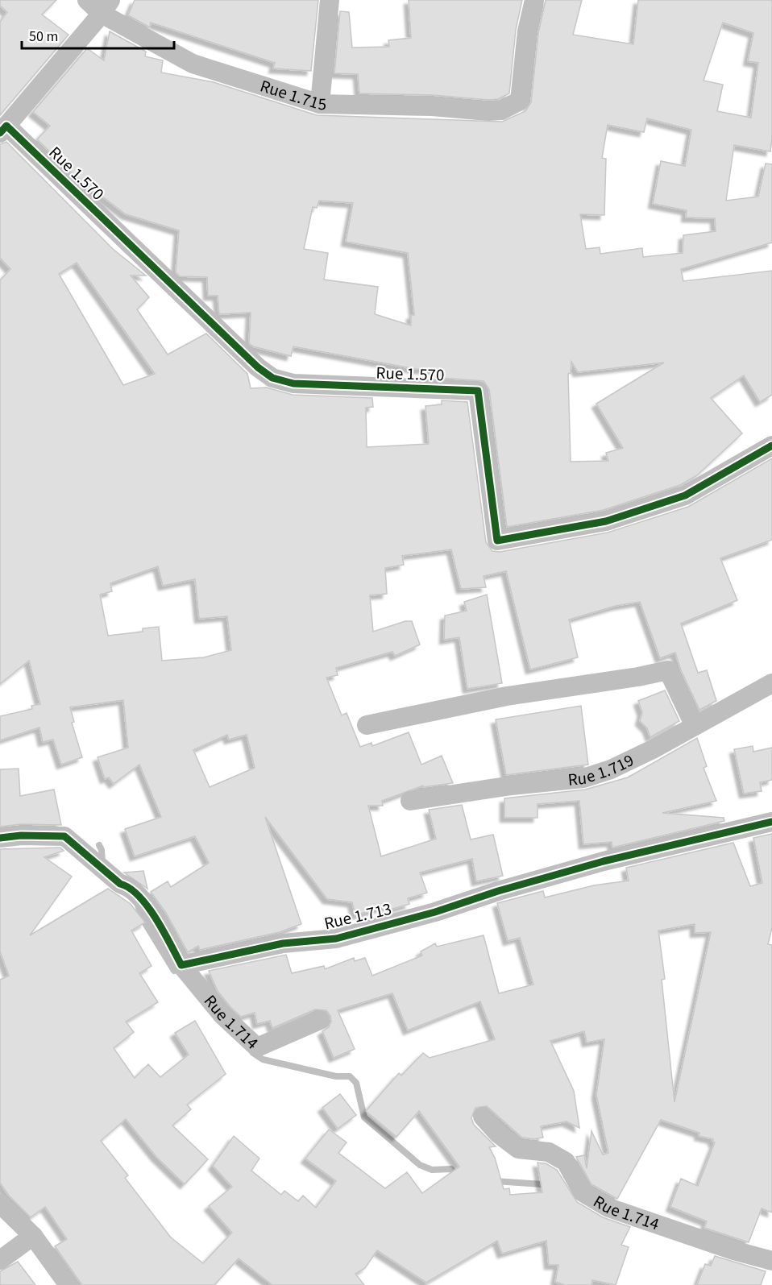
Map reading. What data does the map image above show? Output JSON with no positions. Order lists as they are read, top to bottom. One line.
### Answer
{"streets":{"street":["Rue 1.715","Rue 1.570","Rue 1.719","Rue 1.713","Rue 1.714"]},"crossings":[["Rue 1.713","Rue 1.714"]],"scale_bar":"50 m"}
